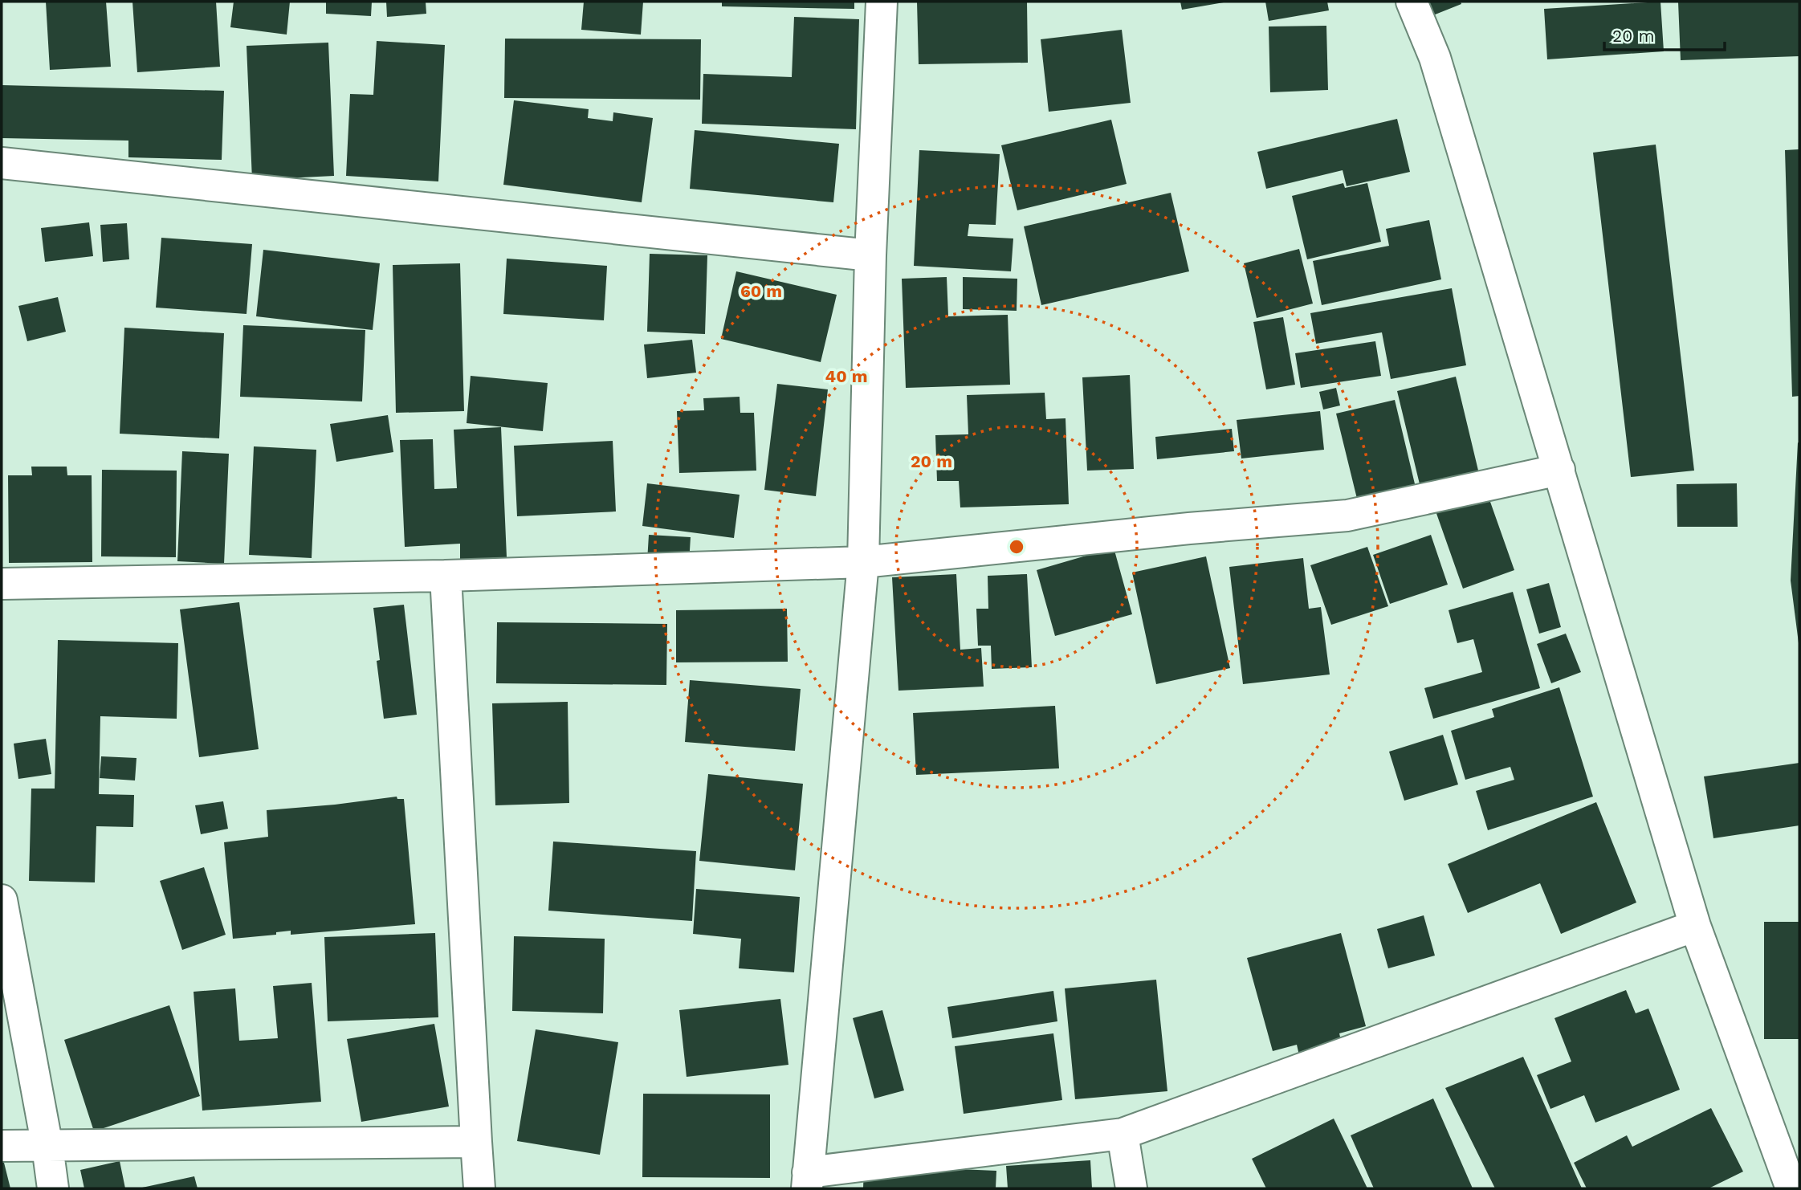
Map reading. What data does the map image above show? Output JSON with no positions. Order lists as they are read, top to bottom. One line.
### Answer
{"scale_bar":"20 m","rings":["60 m","40 m","20 m"]}
